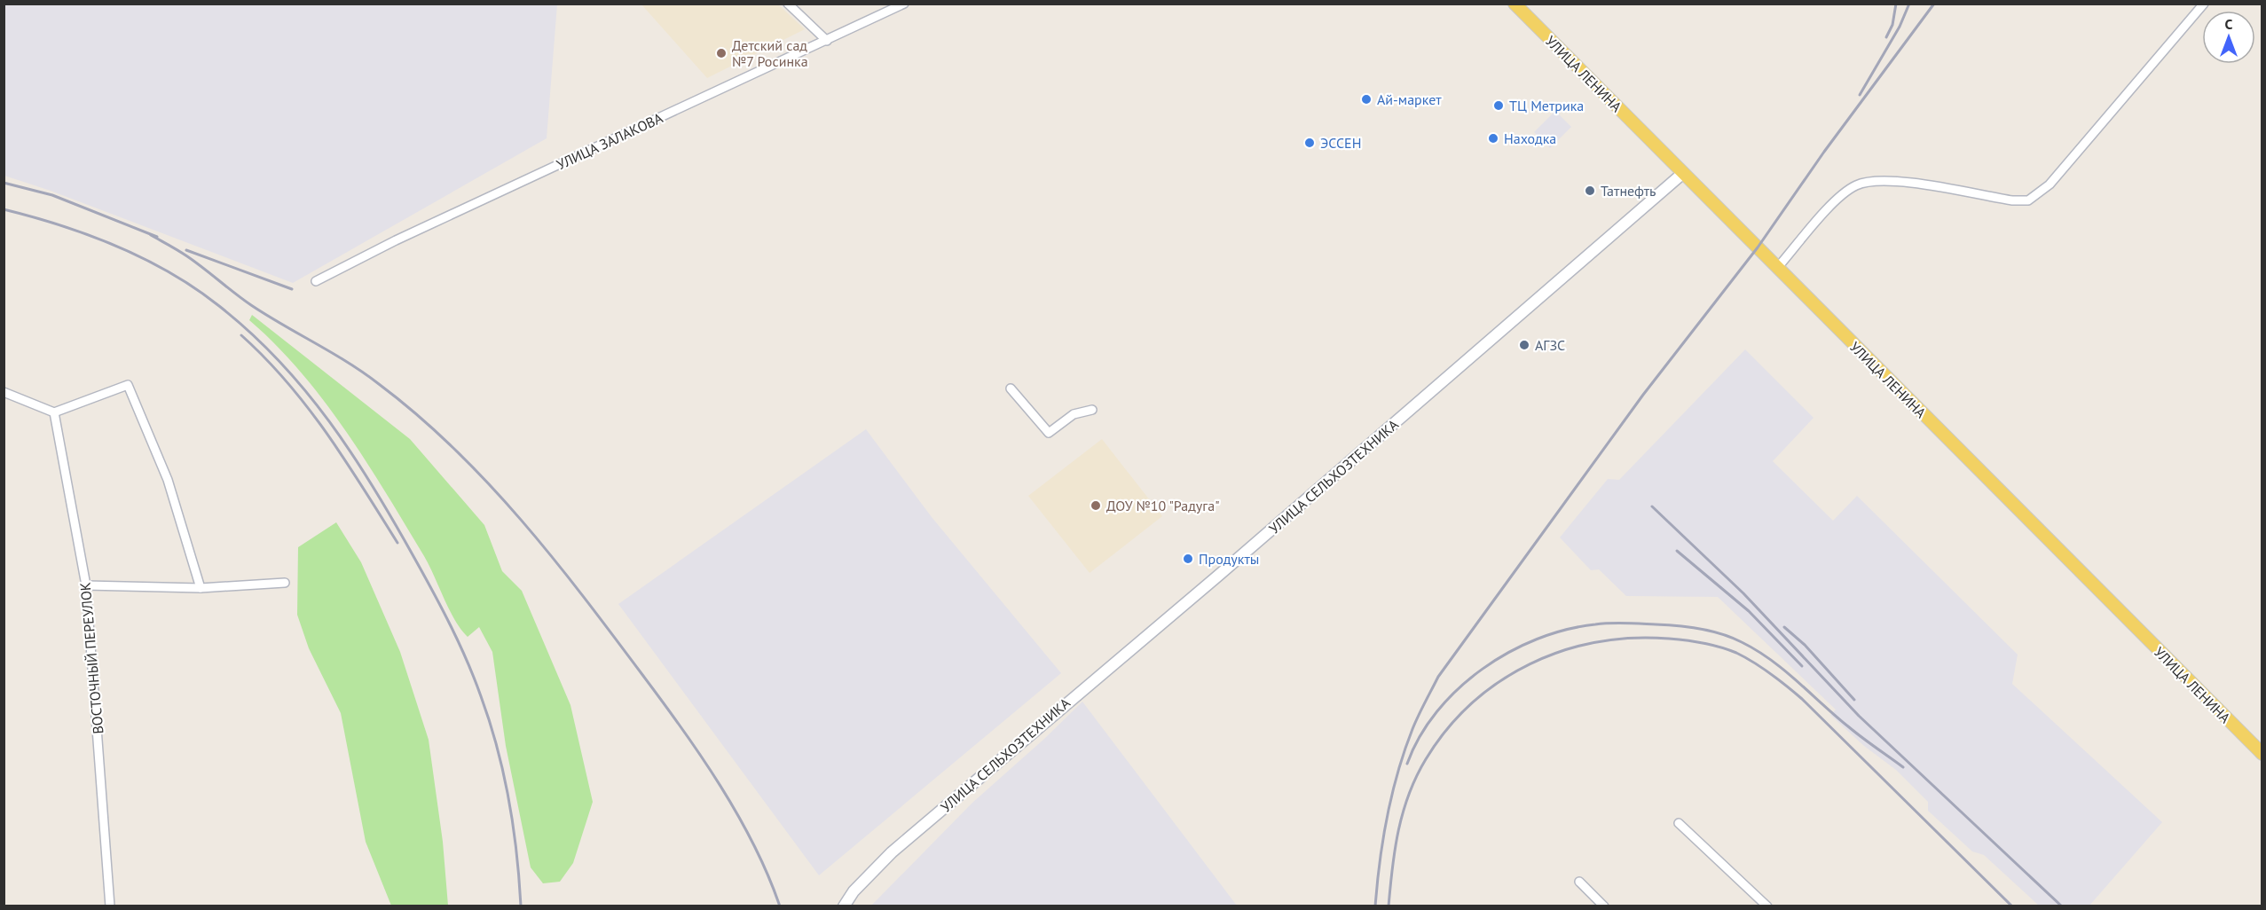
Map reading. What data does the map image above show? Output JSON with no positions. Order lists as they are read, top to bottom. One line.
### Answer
{"streets":{"main road":["УЛИЦА ЛЕНИНА"],"street":["УЛИЦА ЗАЛАКОВА","УЛИЦА СЕЛЬХОЗТЕХНИКА","ВОСТОЧНЫЙ ПЕРЕУЛОК"]},"crossings":[["УЛИЦА ЛЕНИНА","УЛИЦА СЕЛЬХОЗТЕХНИКА"]],"places":["Детский сад №7 Росинка","Ай-маркет","ТЦ Метрика","Находка","ЭССЕН","Татнефть","АГЗС","ДОУ №10 \"Радуга\"","Продукты"],"north":"top"}
